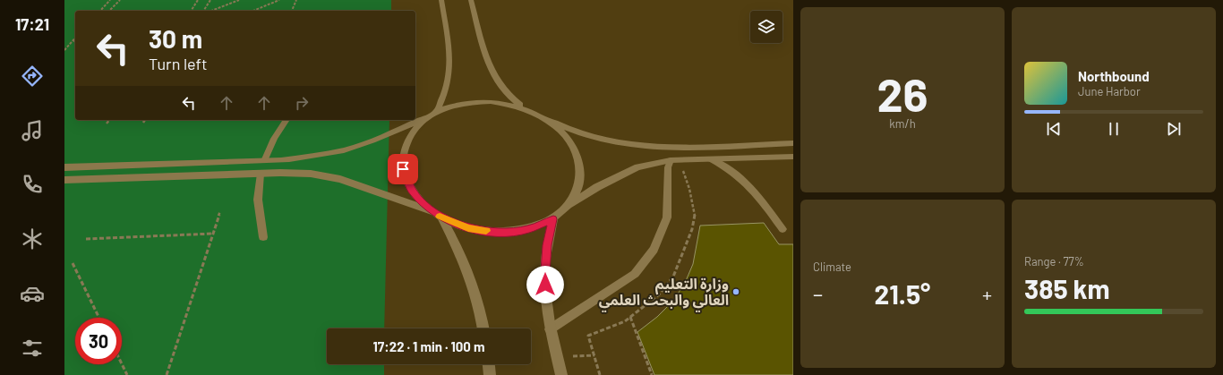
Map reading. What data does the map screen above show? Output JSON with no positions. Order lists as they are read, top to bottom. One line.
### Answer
{"places":["وزارة التعليم العالي والبحث العلمي"],"page":{"tabs":"17:21","tile":[["26","km/h"],"Climate",["Range · 77%","385 km"]],"turn":["30 m","Turn left"],"song":["Northbound","June Harbor"],"heat":["−","21.5°","+"],"limit":"30","trip":"17:22 · 1 min · 100 m"}}
